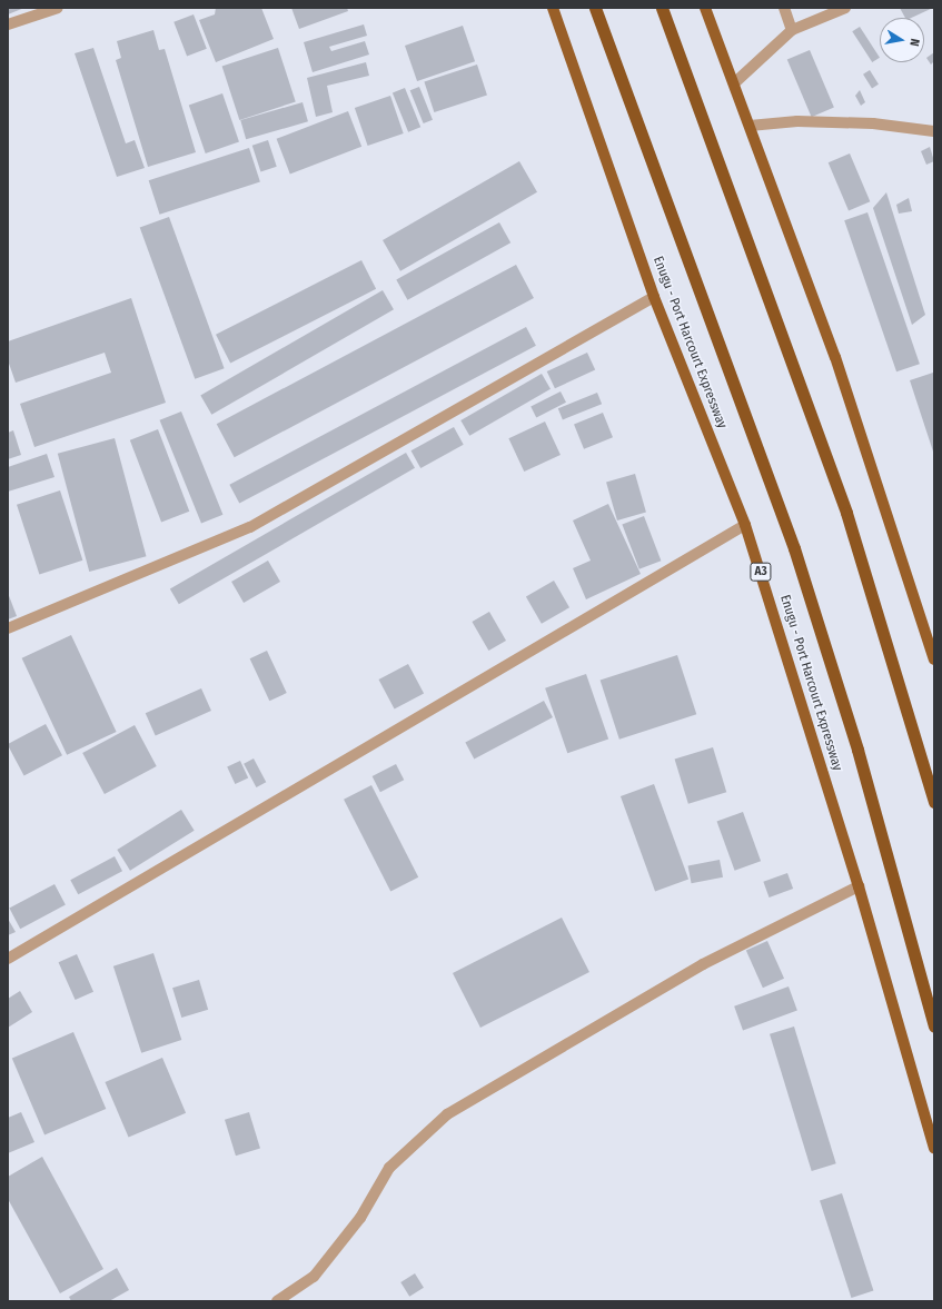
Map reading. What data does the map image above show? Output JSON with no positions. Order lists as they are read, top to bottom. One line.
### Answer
{"streets":{"highway":["Enugu - Port Harcourt Expressway"],"main road":["A3"]},"north":"right"}
